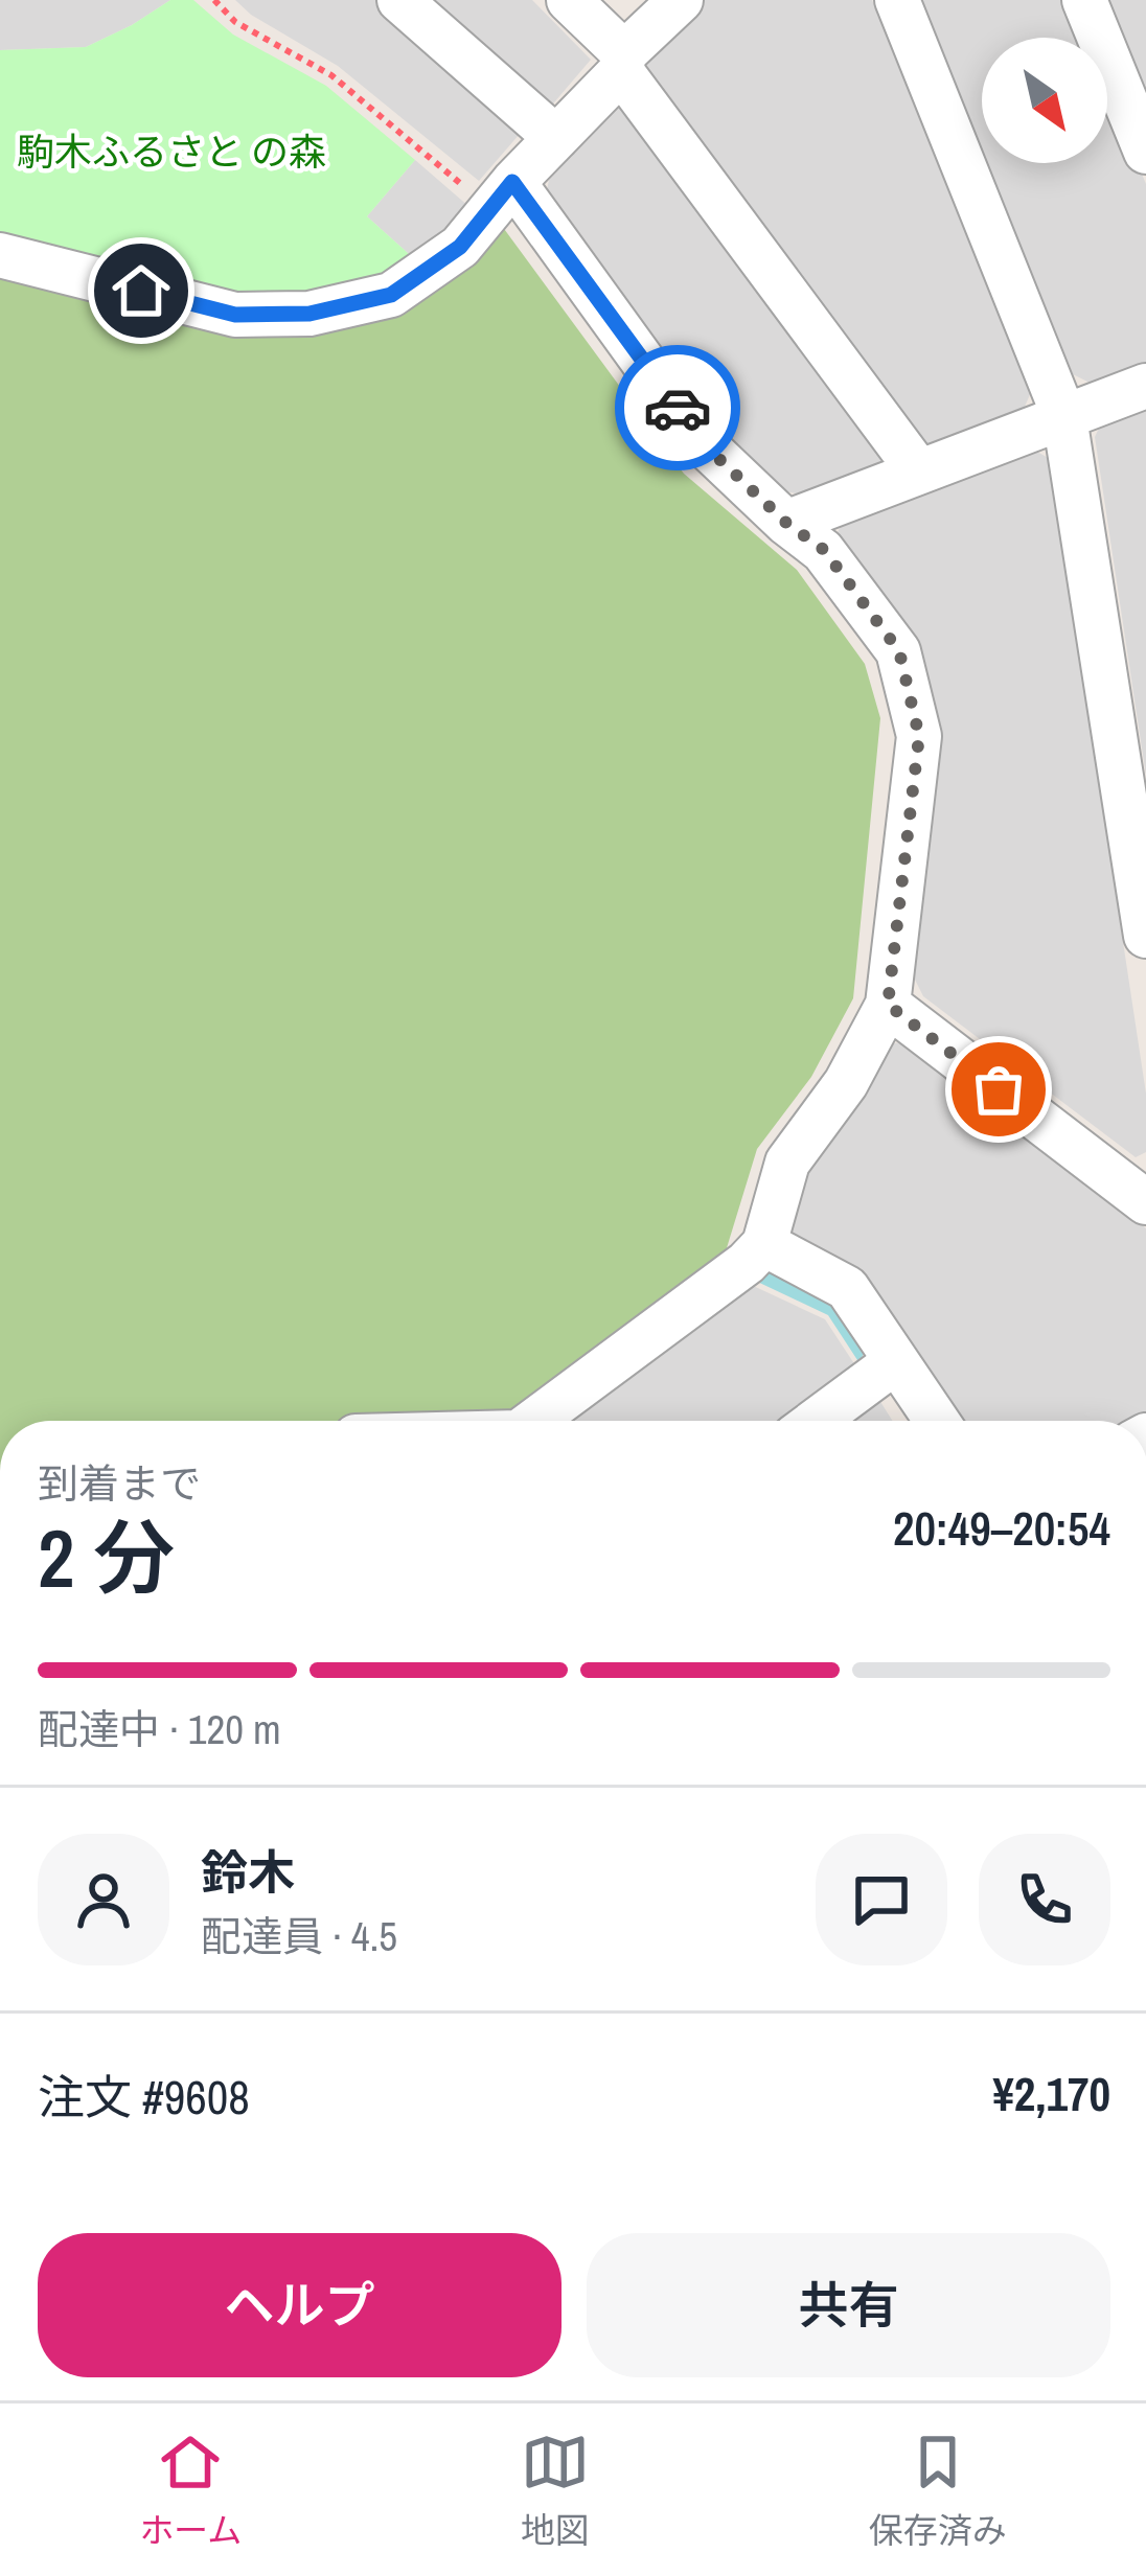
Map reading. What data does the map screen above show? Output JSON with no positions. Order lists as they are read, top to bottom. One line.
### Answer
{"parks":["駒木ふるさと の森"],"north":"bottom right","page":{"heading":["2 分","到着まで","20:49–20:54"],"panel":["鈴木","配達員 · 4.5","注文 #9608","¥2,170"],"bar":"配達中 · 120 m","buttons":["ヘルプ","共有"],"tabs":["ホーム","地図","保存済み"]}}
